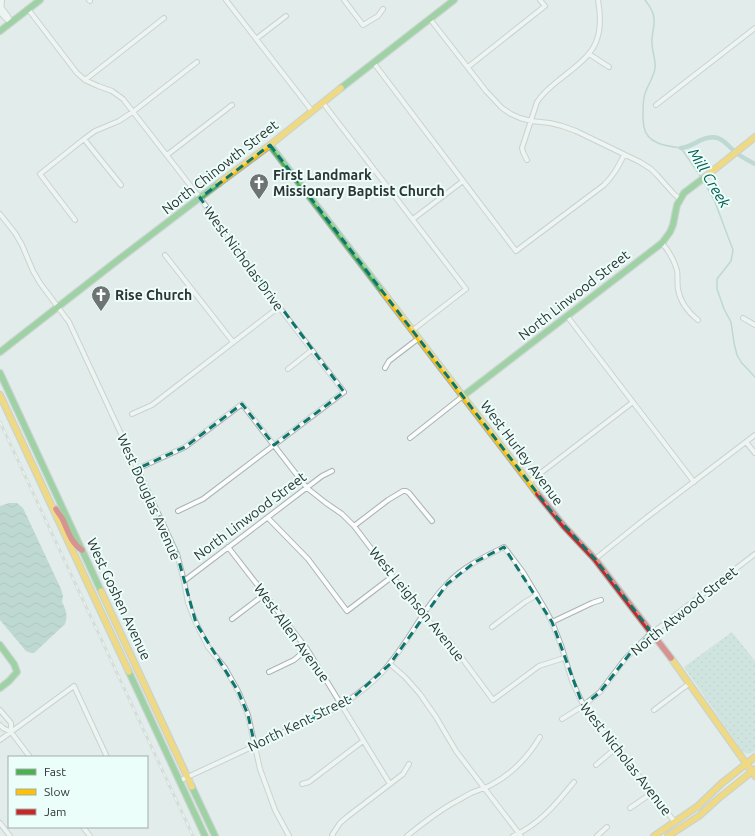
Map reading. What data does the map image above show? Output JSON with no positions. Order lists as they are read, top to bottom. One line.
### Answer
{"streets":{"street":["North Chinowth Street","West Nicholas Drive","North Linwood Street","West Hurley Avenue","West Douglas Avenue","West Goshen Avenue","West Leighson Avenue","North Atwood Street","West Allen Avenue","North Kent Street","West Nicholas Avenue"]},"crossings":[["North Chinowth Street","West Nicholas Drive"],["North Chinowth Street","West Hurley Avenue"],["North Chinowth Street","West Douglas Avenue"],["West Nicholas Drive","West Leighson Avenue"],["North Linwood Street","West Hurley Avenue"],["North Linwood Street","West Douglas Avenue"],["North Linwood Street","West Leighson Avenue"],["North Linwood Street","West Allen Avenue"],["West Hurley Avenue","North Atwood Street"],["West Douglas Avenue","West Leighson Avenue"],["West Douglas Avenue","North Kent Street"],["West Goshen Avenue","North Kent Street"],["West Leighson Avenue","North Kent Street"],["West Leighson Avenue","West Nicholas Avenue"],["North Atwood Street","West Nicholas Avenue"],["West Allen Avenue","North Kent Street"],["North Kent Street","West Nicholas Avenue"]],"water":["Mill Creek"],"places":{"church":["First Landmark Missionary Baptist Church","Rise Church"]},"legend":["Fast","Slow","Jam"]}
